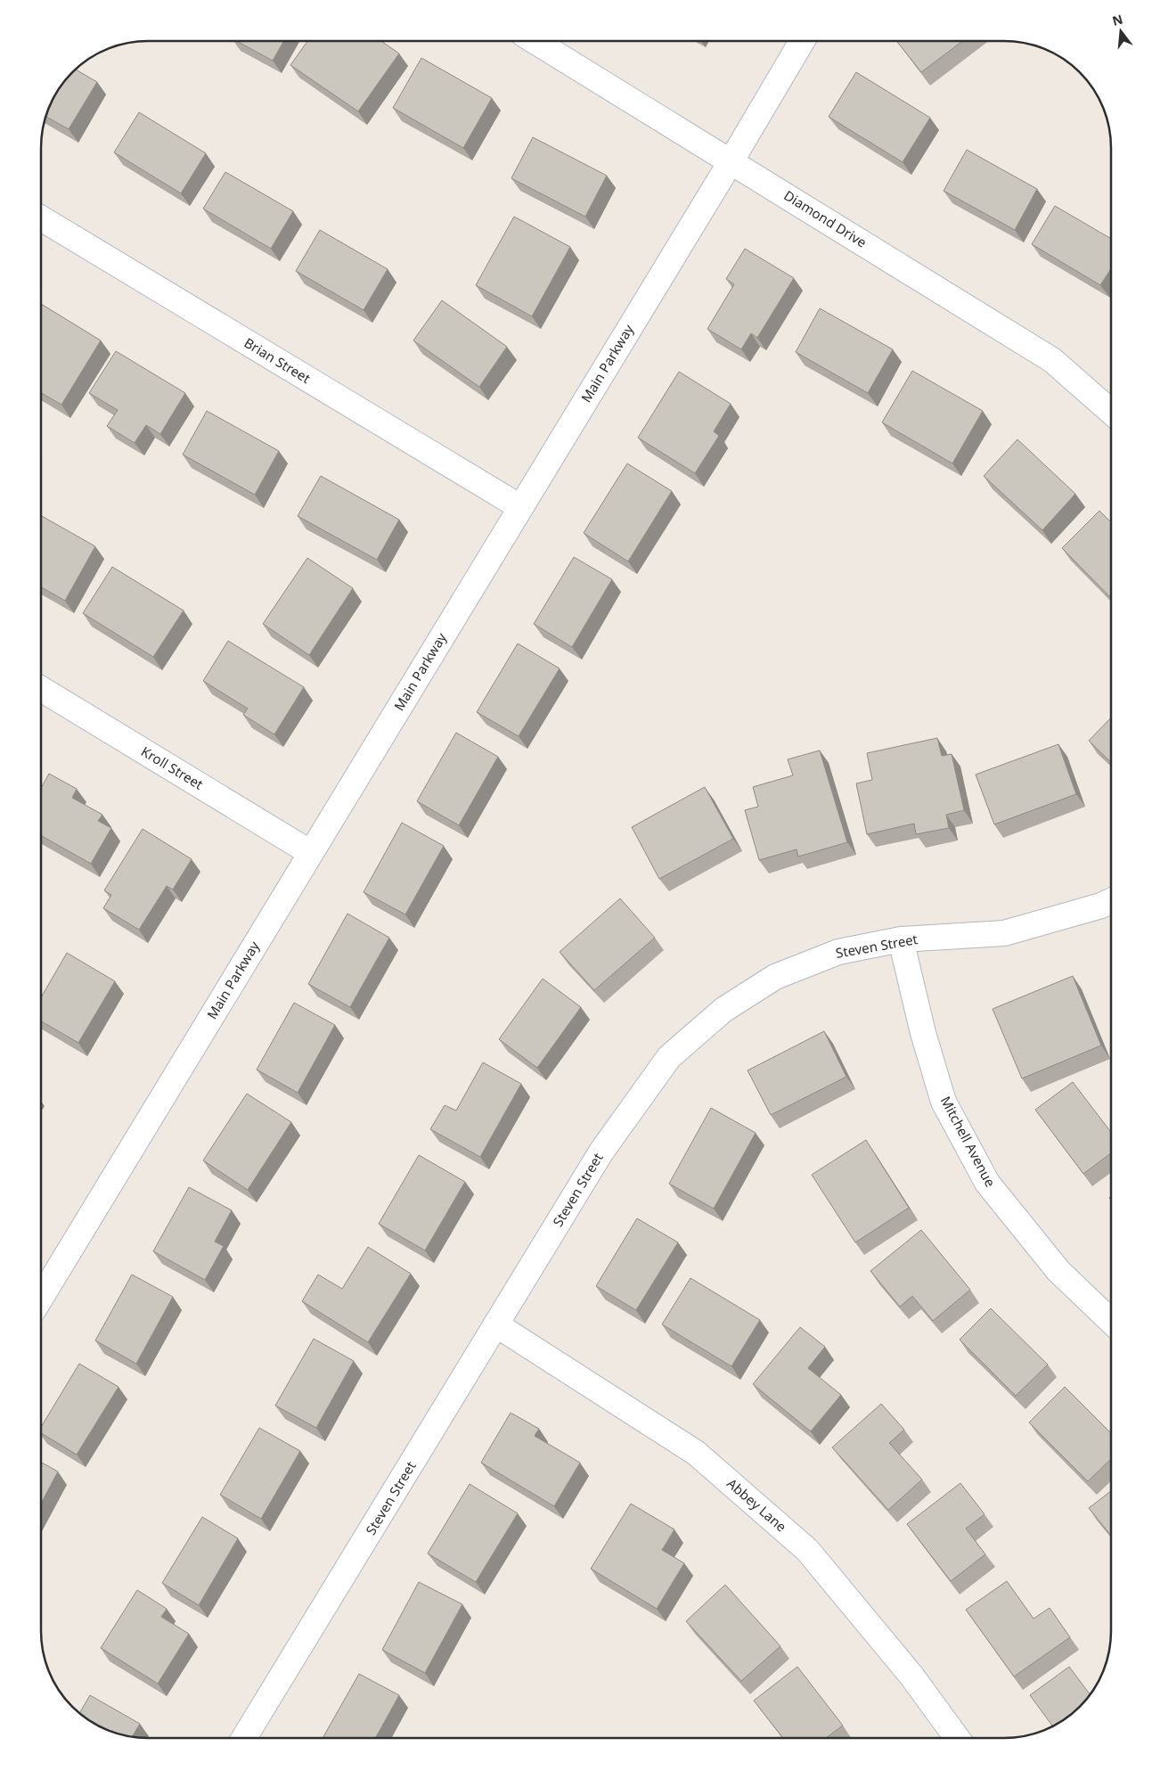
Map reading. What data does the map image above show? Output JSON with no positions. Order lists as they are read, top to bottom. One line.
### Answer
{"streets":{"street":["Diamond Drive","Brian Street","Main Parkway","Kroll Street","Steven Street","Mitchell Avenue","Abbey Lane"]},"crossings":[["Diamond Drive","Main Parkway"],["Brian Street","Main Parkway"],["Main Parkway","Kroll Street"],["Steven Street","Mitchell Avenue"],["Steven Street","Abbey Lane"]],"north":"top"}
